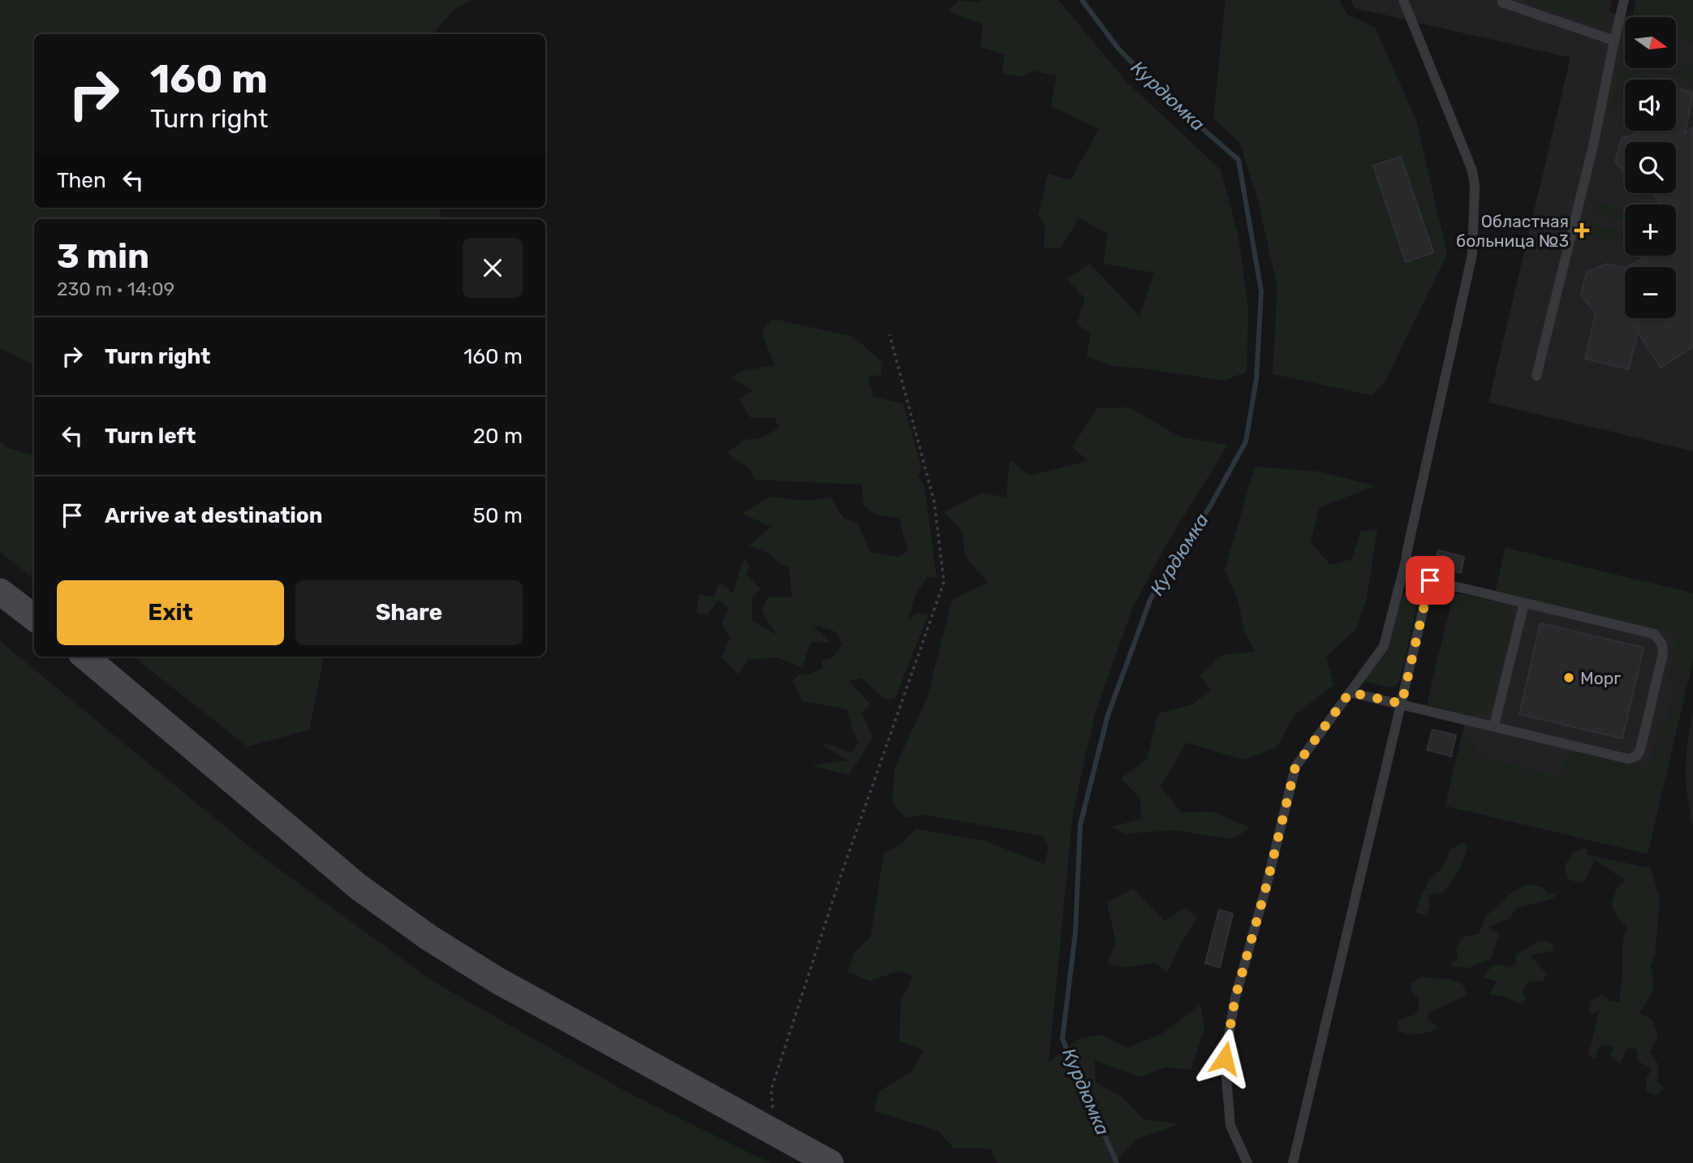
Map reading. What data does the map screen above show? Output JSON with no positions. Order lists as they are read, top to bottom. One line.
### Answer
{"water":["Курдюмка"],"places":{"health":["Областная больница №3"],"other":["Морг"]},"north":"right","page":{"map_buttons":["+","−"],"turn":["160 m","Turn right"],"then":"Then","heading":["3 min","230 m · 14:09"],"list":[{"name":"Turn right","value":"160 m"},{"name":"Turn left","value":"20 m"},{"name":"Arrive at destination","value":"50 m"}],"buttons":["Exit","Share"]}}
